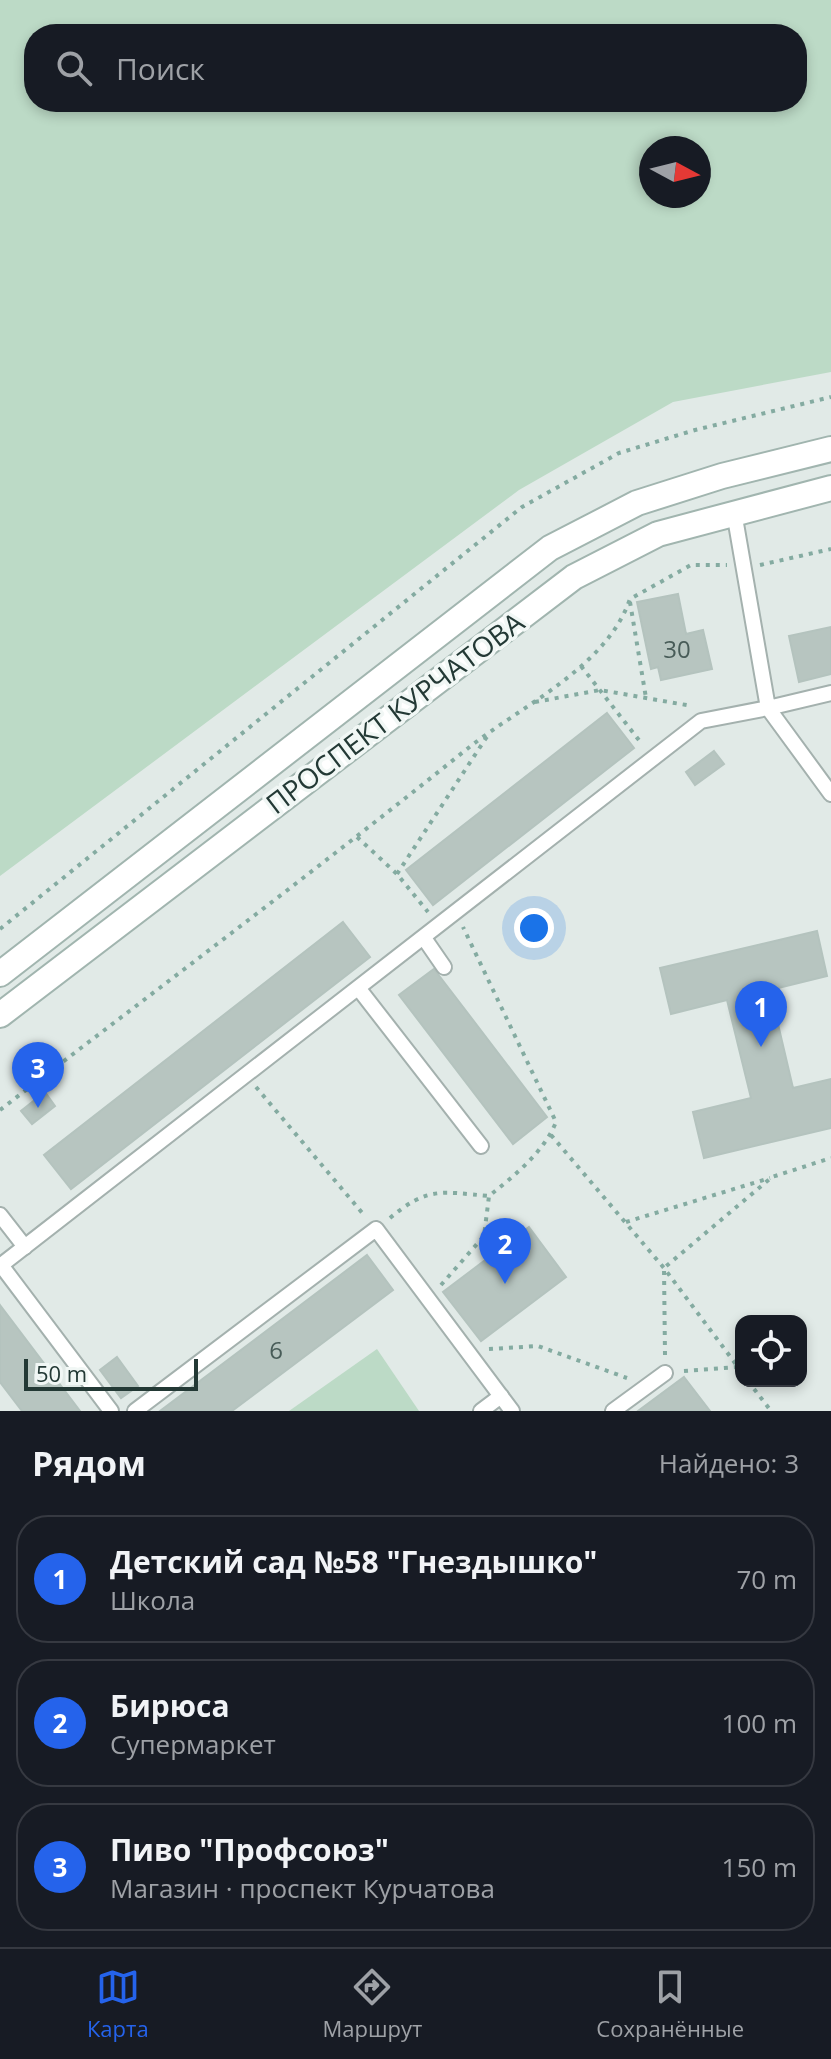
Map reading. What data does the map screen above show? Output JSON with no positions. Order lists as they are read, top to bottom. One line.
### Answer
{"streets":{"main road":["ПРОСПЕКТ КУРЧАТОВА"]},"house_numbers":["30","6"],"scale_bar":"50 m","north":"right","page":{"search":"Поиск","pins":["1","3","2"],"scale":"50 m","heading":["Рядом","Найдено: 3"],"list":[{"mark":"1","name":"Детский сад №58 \"Гнездышко\"","note":"Школа","value":"70 m"},{"mark":"2","name":"Бирюса","note":"Супермаркет","value":"100 m"},{"mark":"3","name":"Пиво \"Профсоюз\"","note":"Магазин · проспект Курчатова","value":"150 m"}],"nav":["Карта","Маршрут","Сохранённые"]}}
